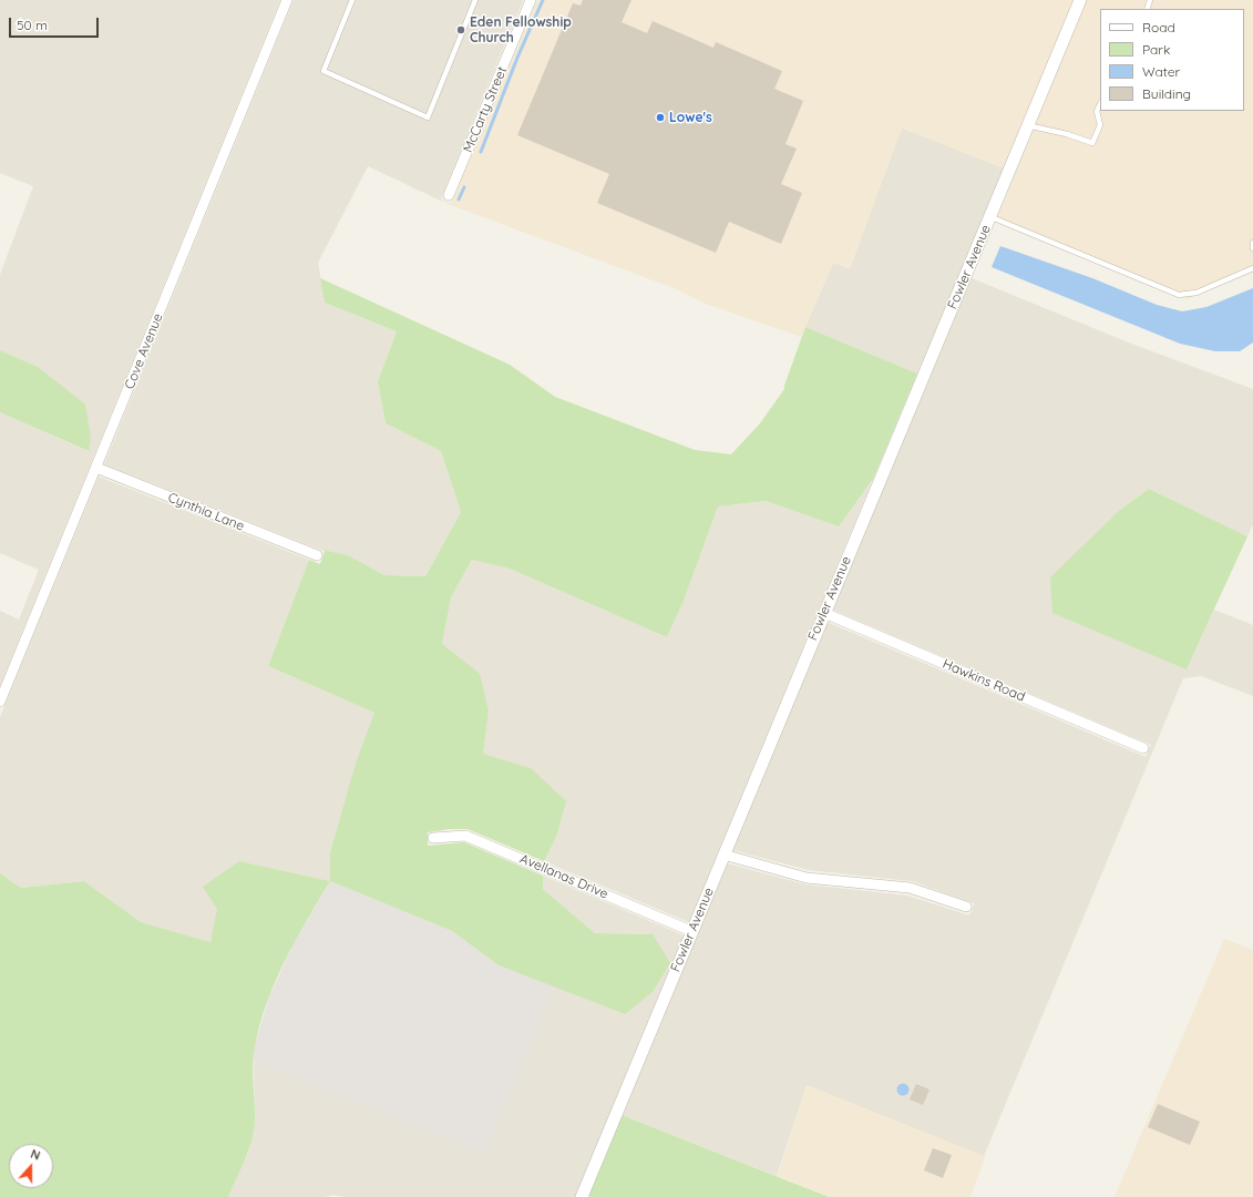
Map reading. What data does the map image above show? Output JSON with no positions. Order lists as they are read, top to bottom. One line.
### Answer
{"streets":{"street":["McCarty Street","Fowler Avenue","Cove Avenue","Cynthia Lane","Hawkins Road","Avellanas Drive"]},"crossings":[["Fowler Avenue","Hawkins Road"],["Fowler Avenue","Avellanas Drive"],["Cove Avenue","Cynthia Lane"]],"places":["Eden Fellowship Church","Lowe's"],"legend":["Road","Park","Water","Building"],"scale_bar":"50 m","north":"top"}
